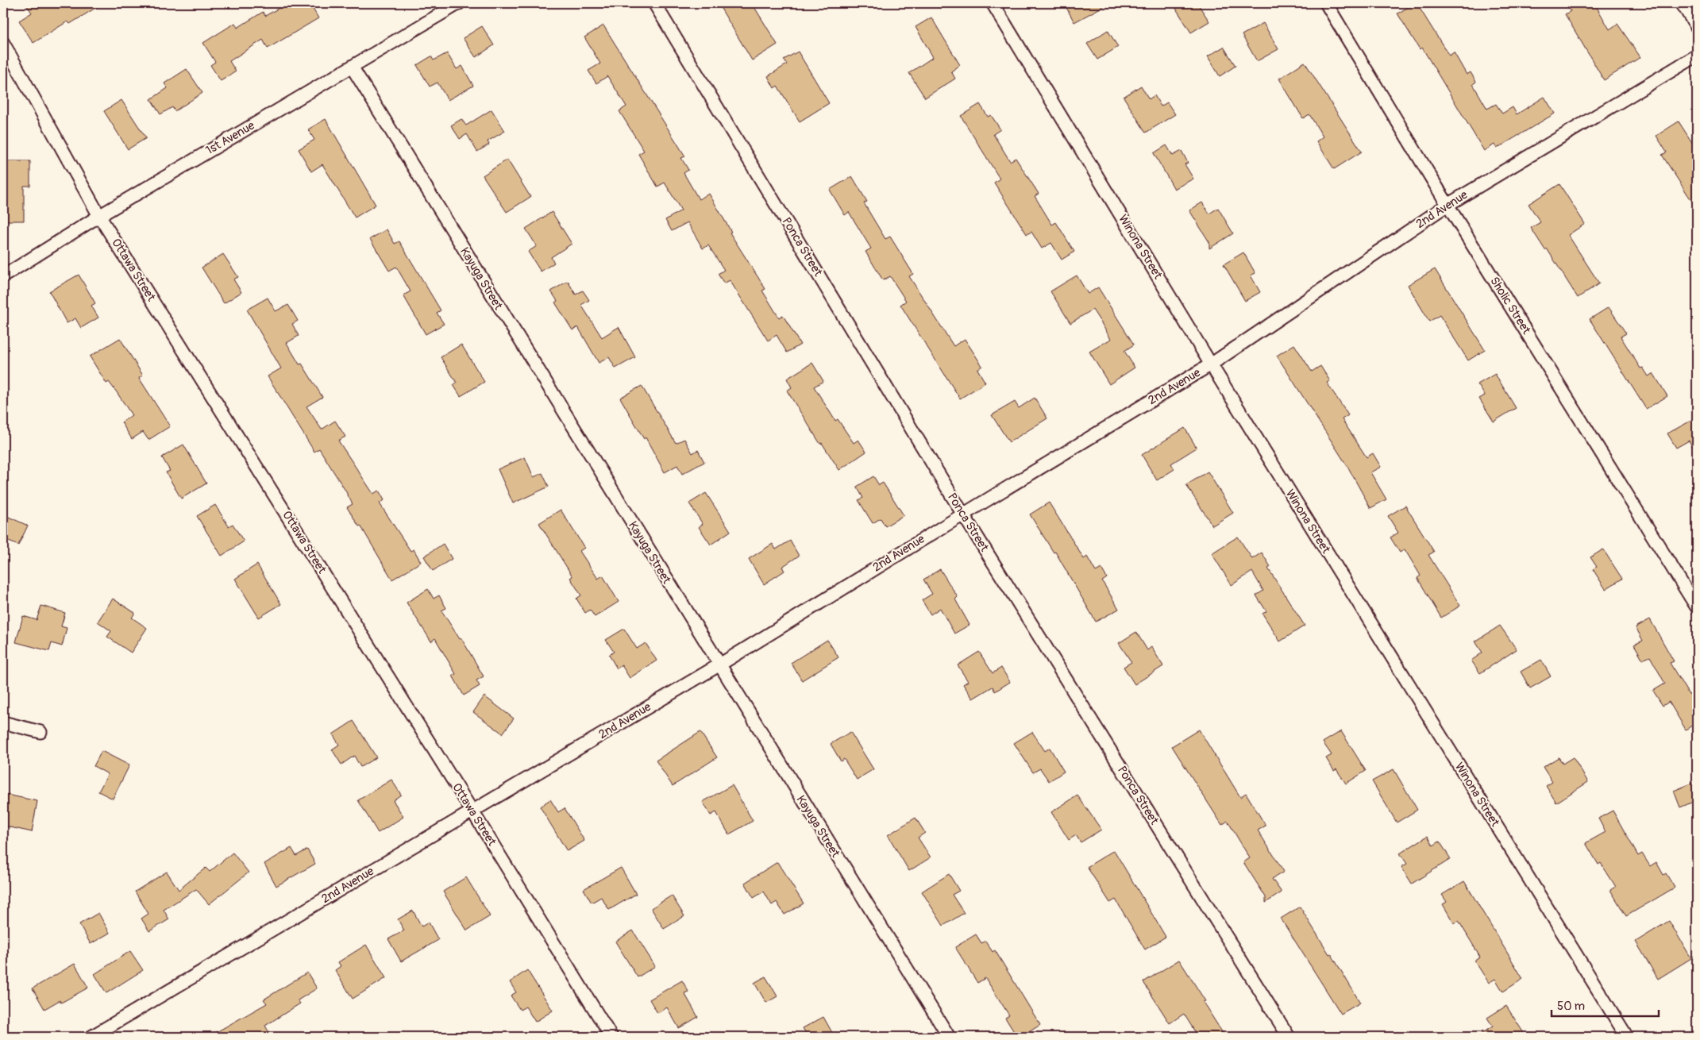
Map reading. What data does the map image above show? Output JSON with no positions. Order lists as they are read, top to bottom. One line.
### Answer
{"streets":{"street":["1st Avenue","2nd Avenue","Ponca Street","Winona Street","Ottawa Street","Kayuga Street","Sholic Street"]},"crossings":[["1st Avenue","Ottawa Street"],["1st Avenue","Kayuga Street"],["2nd Avenue","Ponca Street"],["2nd Avenue","Winona Street"],["2nd Avenue","Ottawa Street"],["2nd Avenue","Kayuga Street"],["2nd Avenue","Sholic Street"]],"scale_bar":"50 m"}
